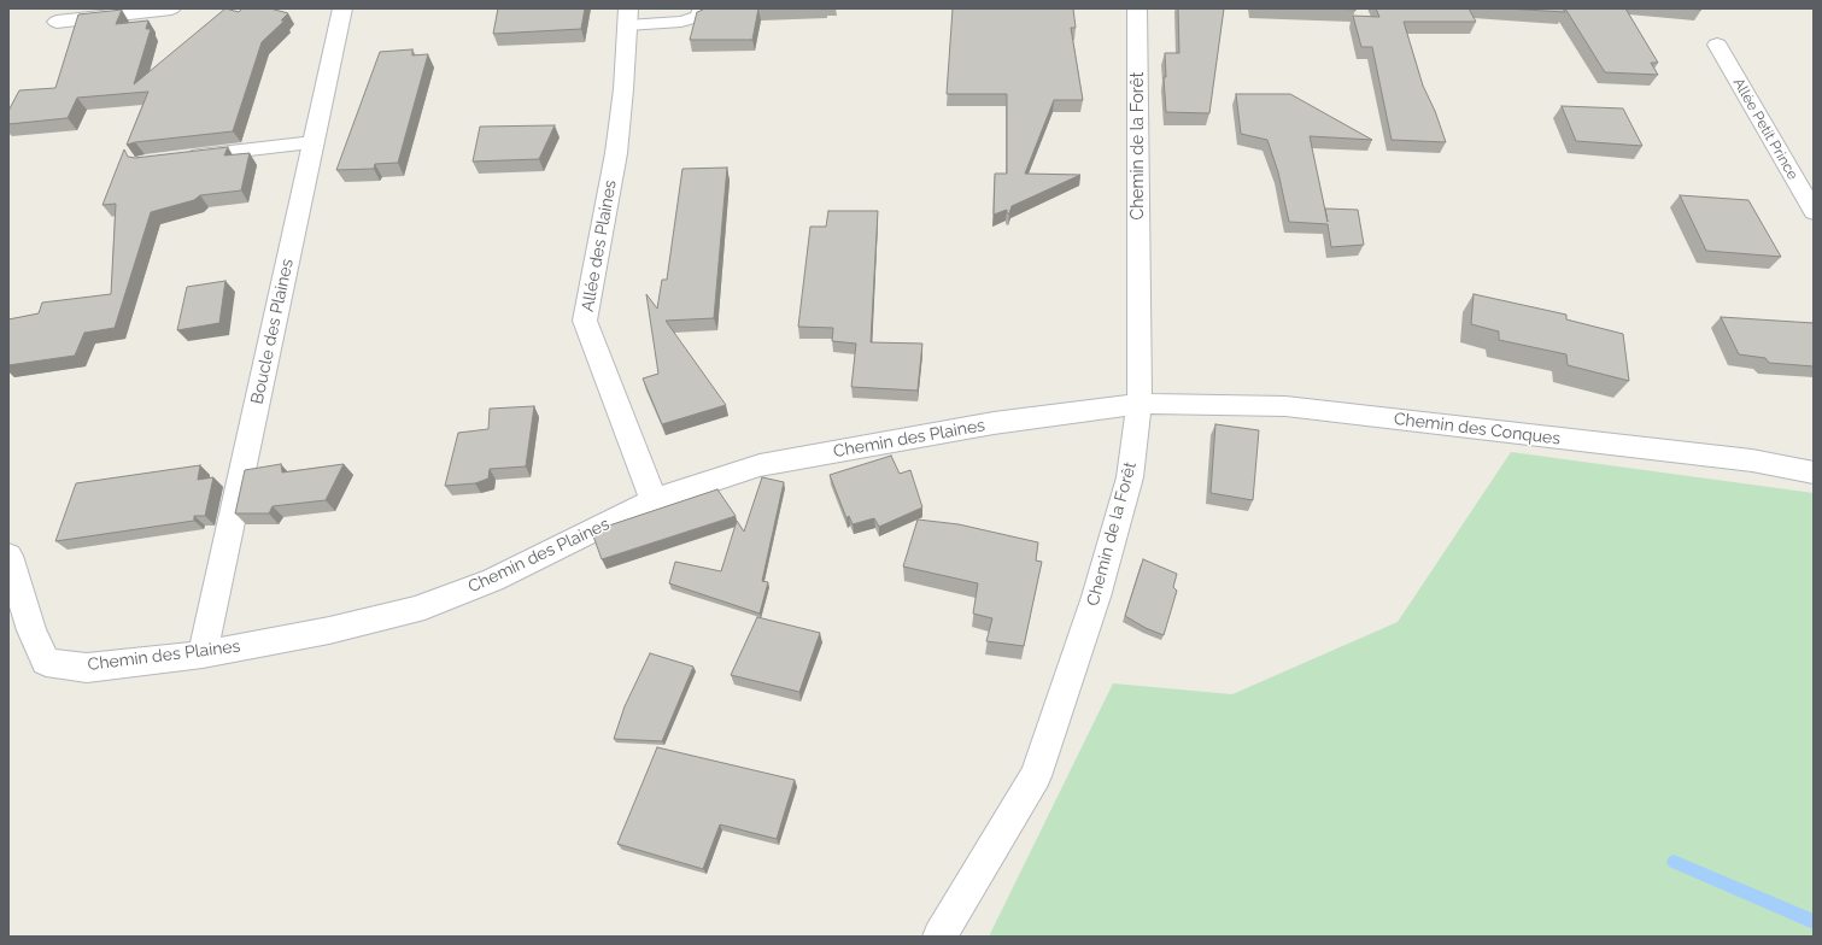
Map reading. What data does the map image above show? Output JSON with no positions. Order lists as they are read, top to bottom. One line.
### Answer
{"streets":{"street":["Allée Petit Prince","Chemin de la Forêt","Allée des Plaines","Boucle des Plaines","Chemin des Conques","Chemin des Plaines"]},"crossings":[["Chemin de la Forêt","Chemin des Conques"],["Chemin de la Forêt","Chemin des Plaines"],["Allée des Plaines","Chemin des Plaines"],["Boucle des Plaines","Chemin des Plaines"],["Chemin des Conques","Chemin des Plaines"]]}
